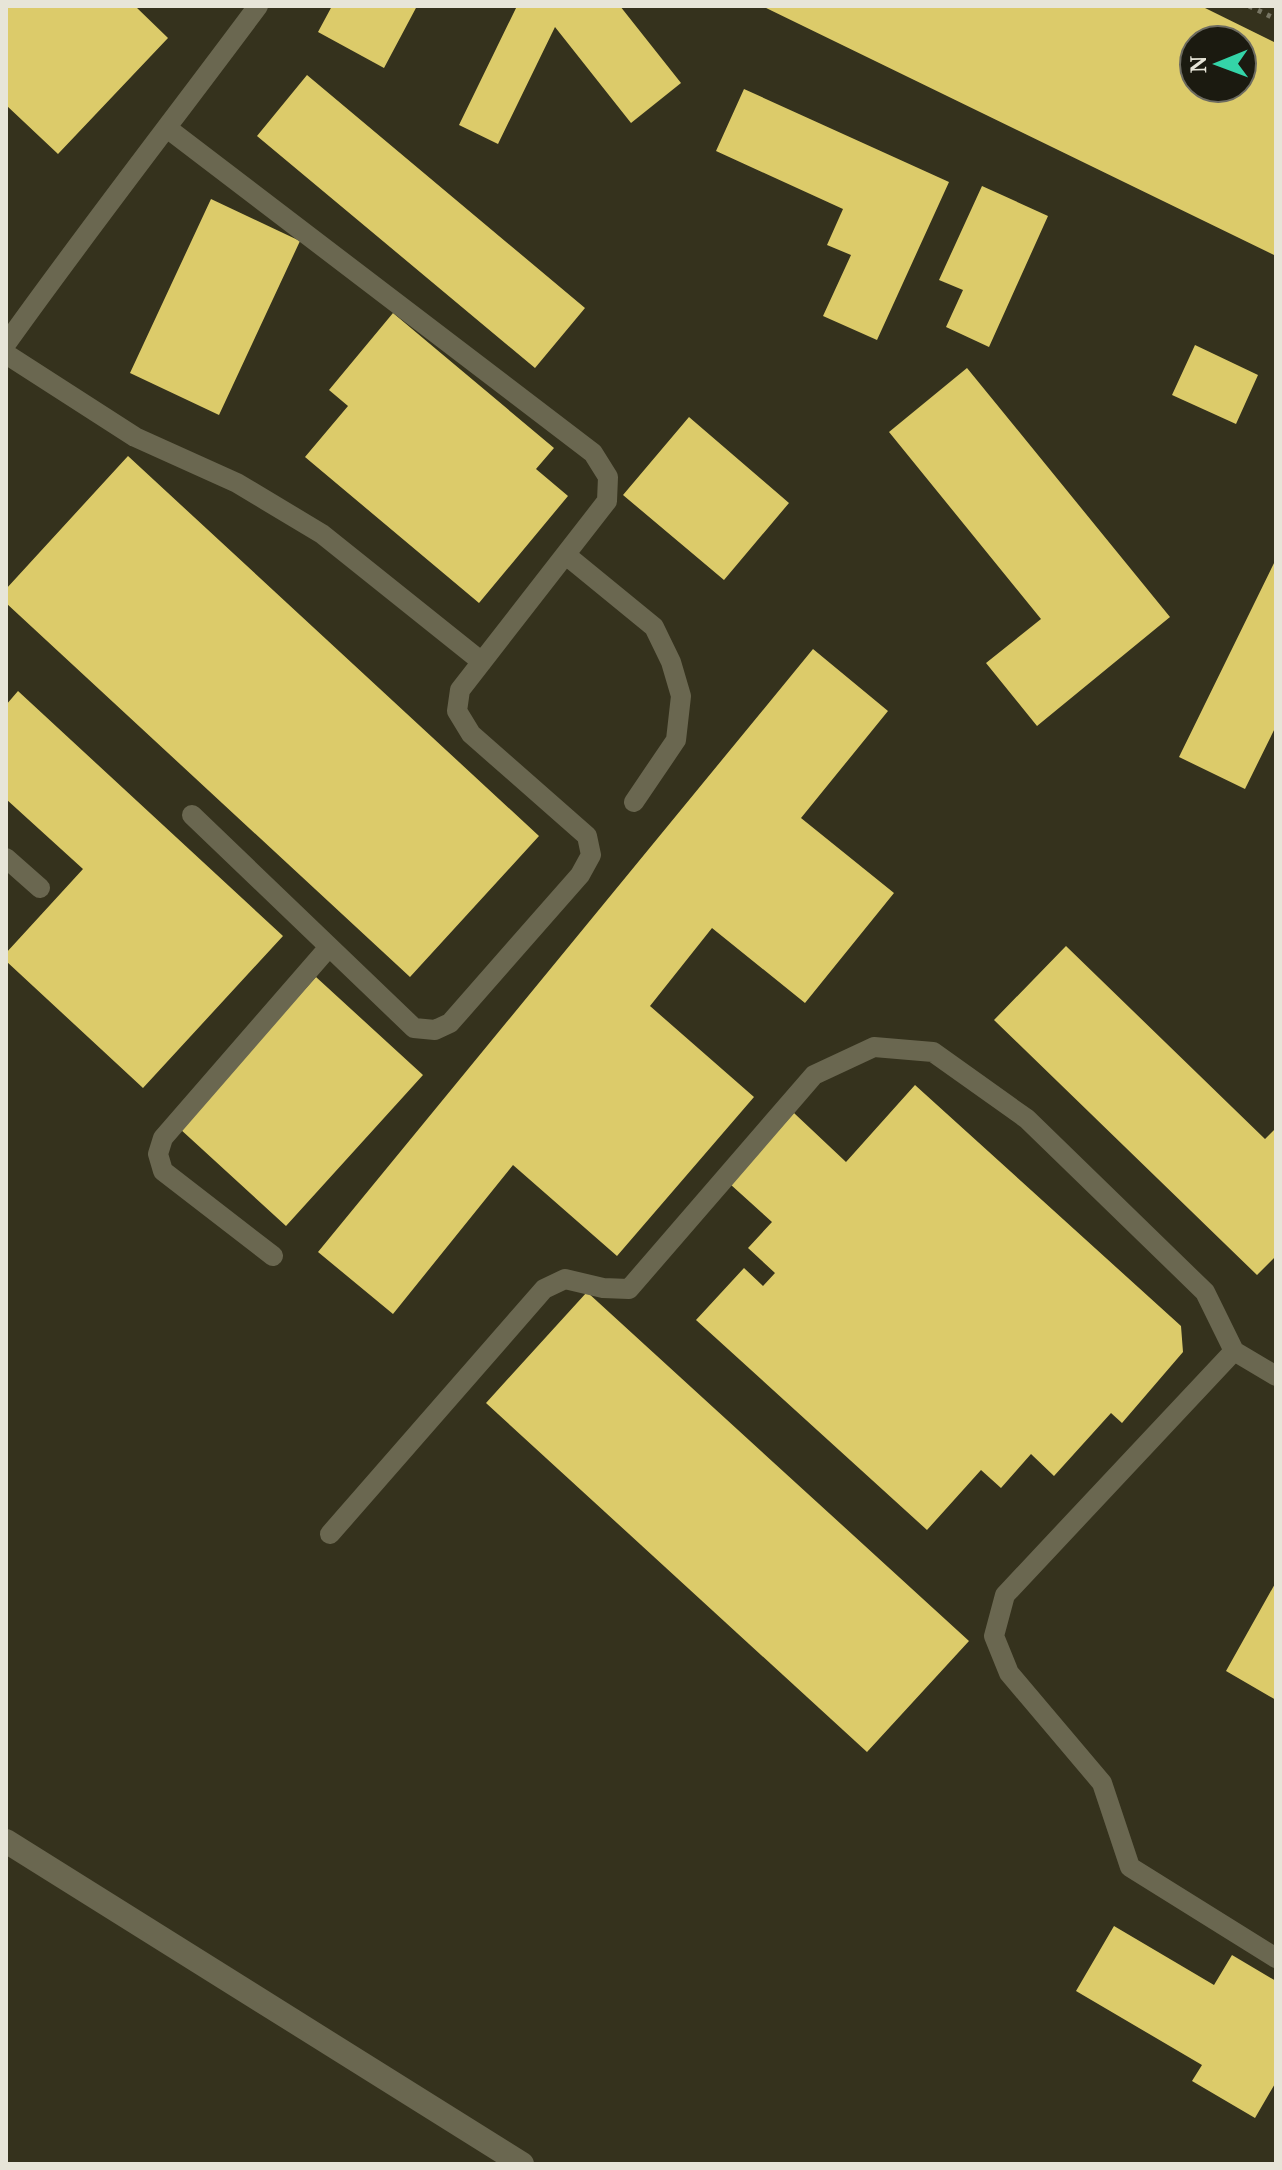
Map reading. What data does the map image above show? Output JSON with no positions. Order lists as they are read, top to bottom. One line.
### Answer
{"north":"left"}
